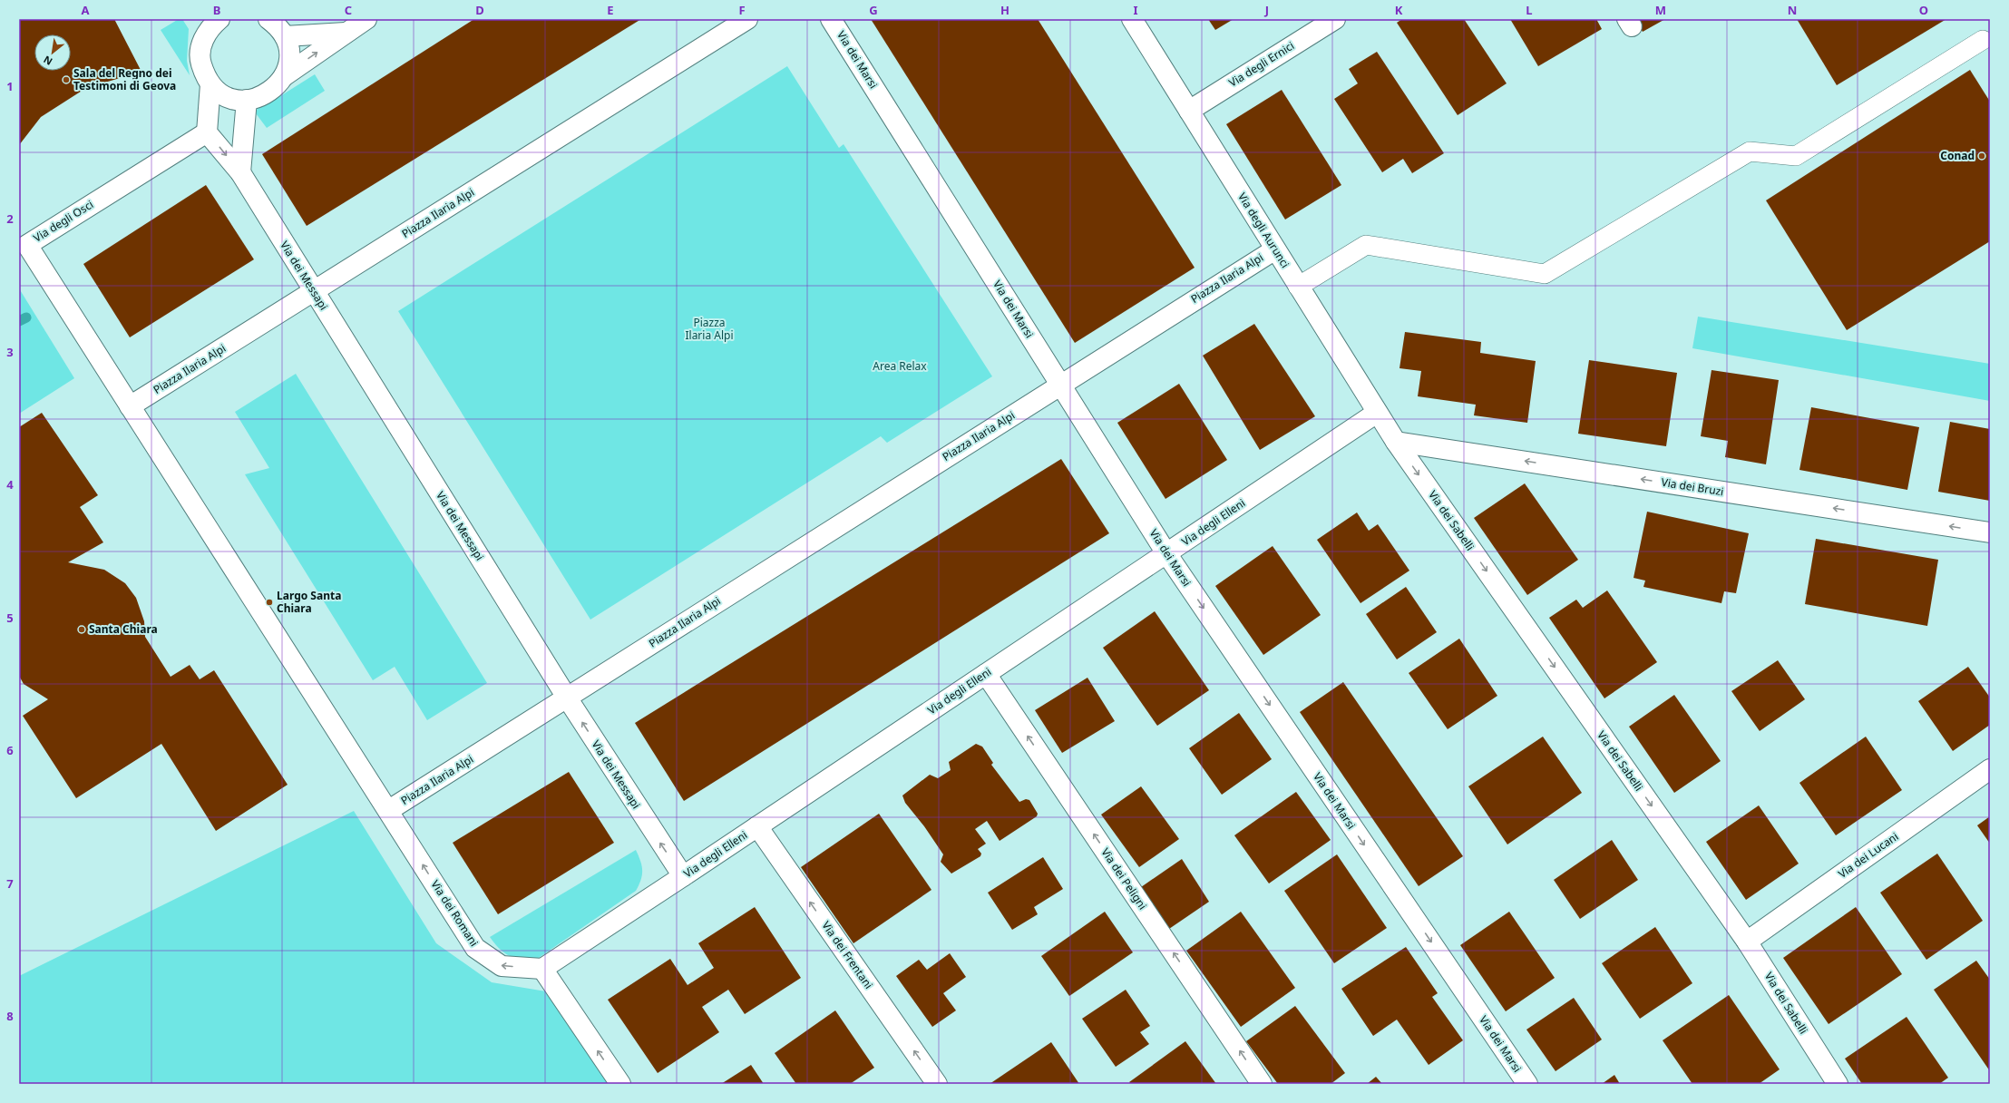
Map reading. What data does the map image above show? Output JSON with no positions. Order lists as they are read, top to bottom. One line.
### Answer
{"streets":{"street":["Via dei Marsi","Via degli Ernici","Piazza Ilaria Alpi","Via degli Osci","Via degli Aurunci","Via dei Messapi","Via dei Bruzi","Via dei Sabelli","Via degli Elleni","Via dei Lucani","Via dei Peligni","Via dei Romani","Via dei Frentani"]},"crossings":[["Via dei Marsi","Piazza Ilaria Alpi"],["Via dei Marsi","Via degli Elleni"],["Via degli Ernici","Via degli Aurunci"],["Piazza Ilaria Alpi","Via degli Osci"],["Piazza Ilaria Alpi","Via degli Aurunci"],["Piazza Ilaria Alpi","Via dei Messapi"],["Piazza Ilaria Alpi","Via dei Romani"],["Via degli Osci","Via dei Messapi"],["Via degli Aurunci","Via dei Bruzi"],["Via degli Aurunci","Via dei Sabelli"],["Via degli Aurunci","Via degli Elleni"],["Via dei Messapi","Via degli Elleni"],["Via dei Bruzi","Via dei Sabelli"],["Via dei Sabelli","Via dei Lucani"],["Via degli Elleni","Via dei Peligni"],["Via degli Elleni","Via dei Romani"],["Via degli Elleni","Via dei Frentani"]],"one_way":["Via dei Marsi","Via dei Bruzi","Via dei Sabelli","Via dei Peligni","Via dei Romani","Via dei Frentani"],"parks":["Piazza Ilaria Alpi","Area Relax"],"places":["Sala del Regno dei Testimoni di Geova","Conad","Largo Santa Chiara","Santa Chiara"],"north":"bottom left","grid":{"columns":["A","B","C","D","E","F","G","H","I","J","K","L","M","N","O"],"rows":["1","2","3","4","5","6","7","8"]}}
